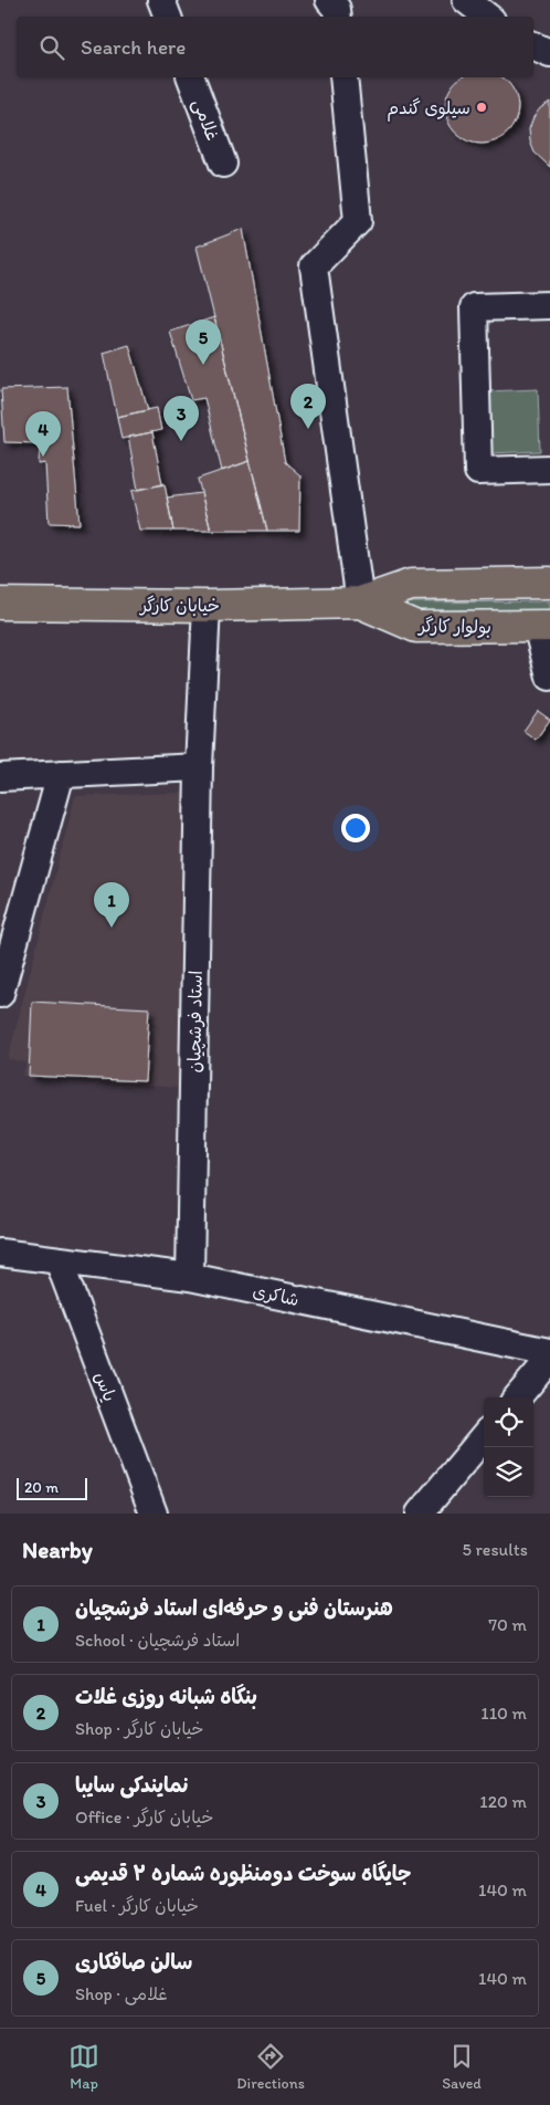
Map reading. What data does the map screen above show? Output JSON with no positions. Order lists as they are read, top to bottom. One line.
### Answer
{"streets":{"main road":["خیابان کارگر","بولوار کارگر"],"street":["غلامی","استاد فرشچیان","شاکری","یاس"]},"crossings":[["خیابان کارگر","بولوار کارگر"],["خیابان کارگر","استاد فرشچیان"],["استاد فرشچیان","شاکری"],["شاکری","یاس"]],"places":["سیلوی گندم"],"scale_bar":"20 m","page":{"search":"Search here","pins":["5","2","3","4","1"],"scale":"20 m","heading":["Nearby","5 results"],"list":[{"mark":"1","name":"هنرستان فنی و حرفه‌ای استاد فرشچیان","note":"School · استاد فرشچیان","value":"70 m"},{"mark":"2","name":"بنگاه شبانه روزی غلات","note":"Shop · خیابان کارگر","value":"110 m"},{"mark":"3","name":"نمايندكى سايبا","note":"Office · خیابان کارگر","value":"120 m"},{"mark":"4","name":"جایگاه سوخت دومنظوره شماره ۲ قدیمی","note":"Fuel · خیابان کارگر","value":"140 m"},{"mark":"5","name":"سالن صافكارى","note":"Shop · غلامی","value":"140 m"}],"nav":["Map","Directions","Saved"]}}
